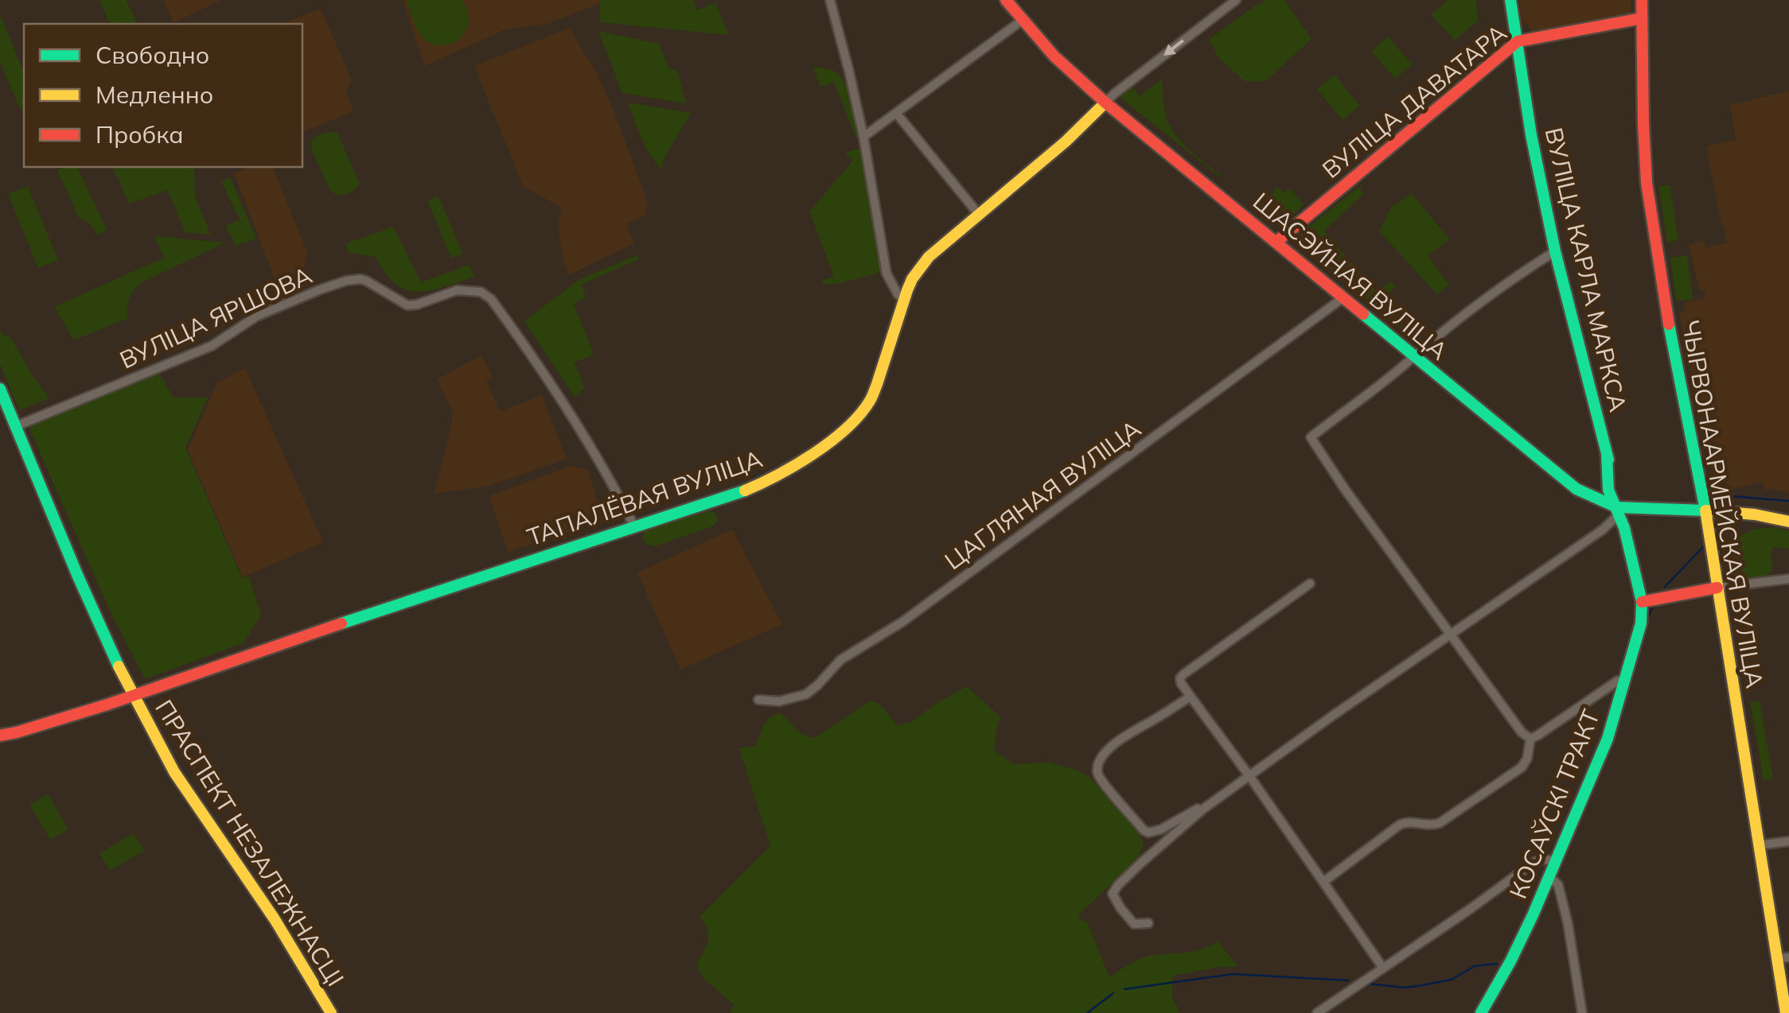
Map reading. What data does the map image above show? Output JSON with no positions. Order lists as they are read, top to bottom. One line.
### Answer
{"streets":{"main road":["ВУЛІЦА ДАВАТАРА","ВУЛІЦА КАРЛА МАРКСА","ШАСЭЙНАЯ ВУЛІЦА","ТАПАЛЁВАЯ ВУЛІЦА","ЧЫРВОНААРМЕЙСКАЯ ВУЛІЦА","КОСАЎСКІ ТРАКТ","ПРАСПЕКТ НЕЗАЛЕЖНАСЦІ"],"street":["ВУЛІЦА ЯРШОВА","ЦАГЛЯНАЯ ВУЛІЦА"]},"crossings":[["ВУЛІЦА ДАВАТАРА","ВУЛІЦА КАРЛА МАРКСА"],["ВУЛІЦА ДАВАТАРА","ШАСЭЙНАЯ ВУЛІЦА"],["ВУЛІЦА ДАВАТАРА","ЧЫРВОНААРМЕЙСКАЯ ВУЛІЦА"],["ВУЛІЦА КАРЛА МАРКСА","ШАСЭЙНАЯ ВУЛІЦА"],["ВУЛІЦА КАРЛА МАРКСА","КОСАЎСКІ ТРАКТ"],["ШАСЭЙНАЯ ВУЛІЦА","ЦАГЛЯНАЯ ВУЛІЦА"],["ШАСЭЙНАЯ ВУЛІЦА","ТАПАЛЁВАЯ ВУЛІЦА"],["ШАСЭЙНАЯ ВУЛІЦА","ЧЫРВОНААРМЕЙСКАЯ ВУЛІЦА"],["ШАСЭЙНАЯ ВУЛІЦА","КОСАЎСКІ ТРАКТ"],["ВУЛІЦА ЯРШОВА","ТАПАЛЁВАЯ ВУЛІЦА"],["ВУЛІЦА ЯРШОВА","ПРАСПЕКТ НЕЗАЛЕЖНАСЦІ"],["ТАПАЛЁВАЯ ВУЛІЦА","ПРАСПЕКТ НЕЗАЛЕЖНАСЦІ"]],"legend":["Свободно","Медленно","Пробка"]}
